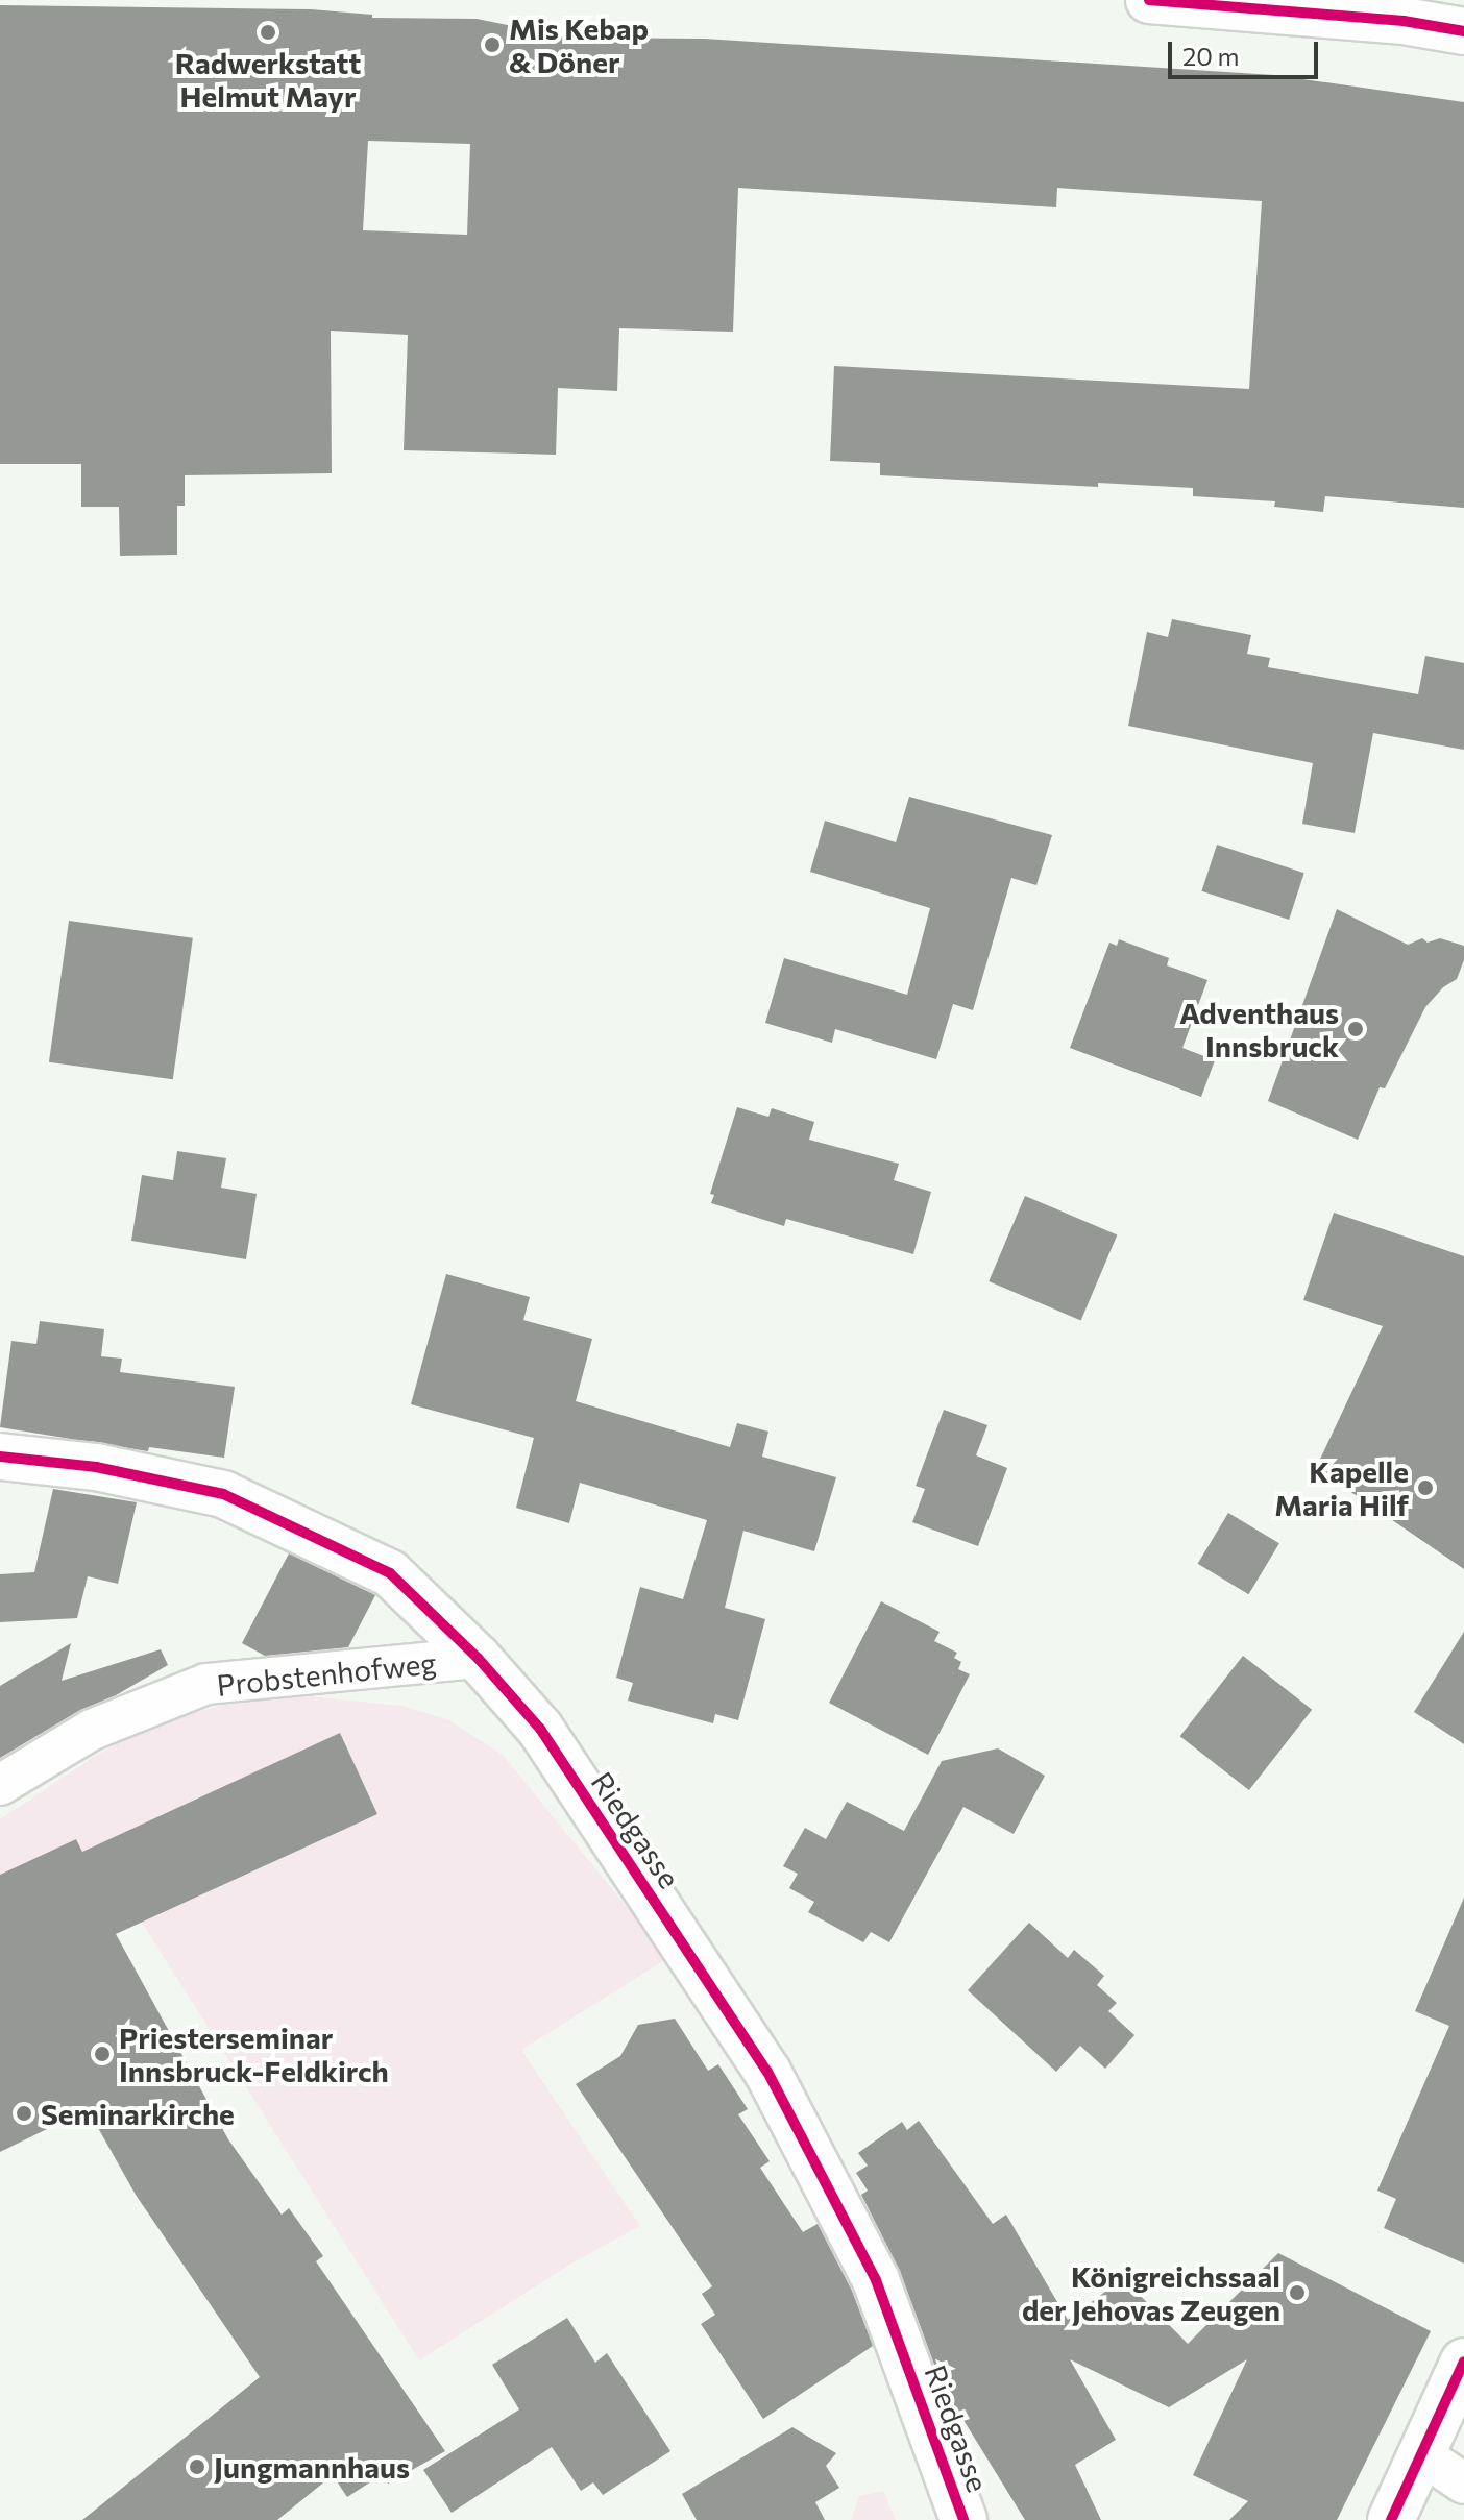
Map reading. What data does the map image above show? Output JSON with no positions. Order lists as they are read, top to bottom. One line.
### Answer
{"streets":{"street":["Probstenhofweg","Riedgasse"]},"crossings":[["Probstenhofweg","Riedgasse"]],"places":["Radwerkstatt Helmut Mayr","Mis Kebap & Döner","Adventhaus Innsbruck","Kapelle Maria Hilf","Priesterseminar Innsbruck-Feldkirch","Seminarkirche","Königreichssaal der Jehovas Zeugen","Jungmannhaus"],"scale_bar":"20 m"}
